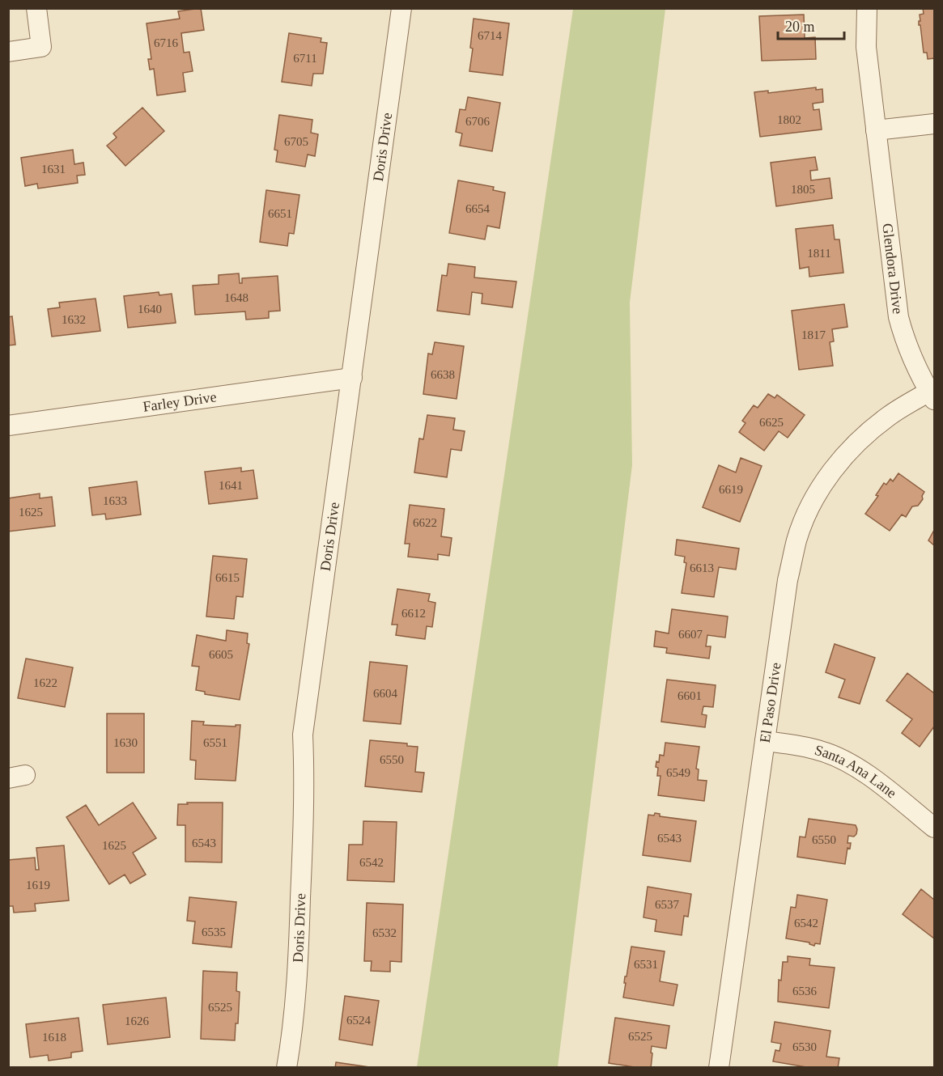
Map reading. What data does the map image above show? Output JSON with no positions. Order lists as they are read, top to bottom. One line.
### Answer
{"streets":{"street":["Doris Drive","Glendora Drive","Farley Drive","El Paso Drive","Santa Ana Lane"]},"crossings":[["Doris Drive","Farley Drive"],["Glendora Drive","El Paso Drive"],["El Paso Drive","Santa Ana Lane"]],"house_numbers":["6714","6716","6711","1802","6706","6705","1631","1805","6654","6651","1811","1648","1640","1632","1817","6638","6625","1641","6619","1633","1625","6622","6613","6615","6612","6607","6605","1622","6604","6601","1630","6551","6550","6549","6543","6550","6543","1625","6542","1619","6537","6542","6535","6532","6531","6536","6525","6524","1626","6525","1618","6530"],"scale_bar":"20 m"}
